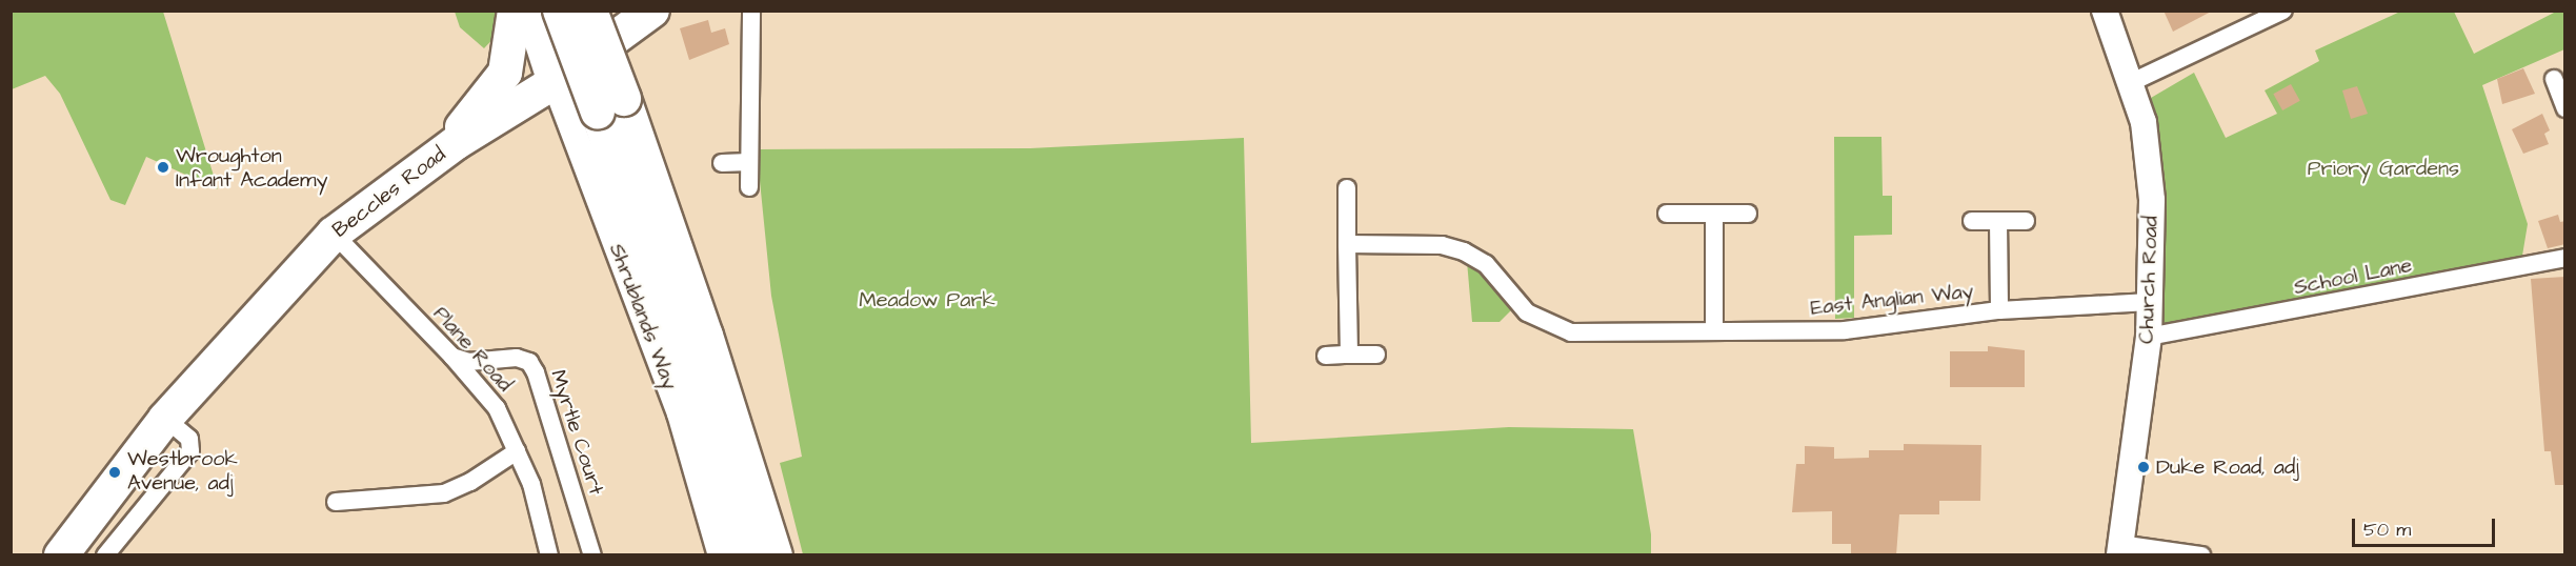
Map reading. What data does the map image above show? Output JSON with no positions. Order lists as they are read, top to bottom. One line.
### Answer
{"streets":{"highway":["Beccles Road"],"main road":["Church Road","Shrublands Way"],"street":["School Lane","East Anglian Way","Plane Road","Myrtle Court"]},"crossings":[["Beccles Road","Shrublands Way"],["Beccles Road","Plane Road"],["School Lane","Church Road"],["Church Road","East Anglian Way"],["Plane Road","Myrtle Court"]],"parks":["Priory Gardens","Meadow Park"],"places":["Wroughton Infant Academy","Duke Road, adj","Westbrook Avenue, adj"],"scale_bar":"50 m"}
